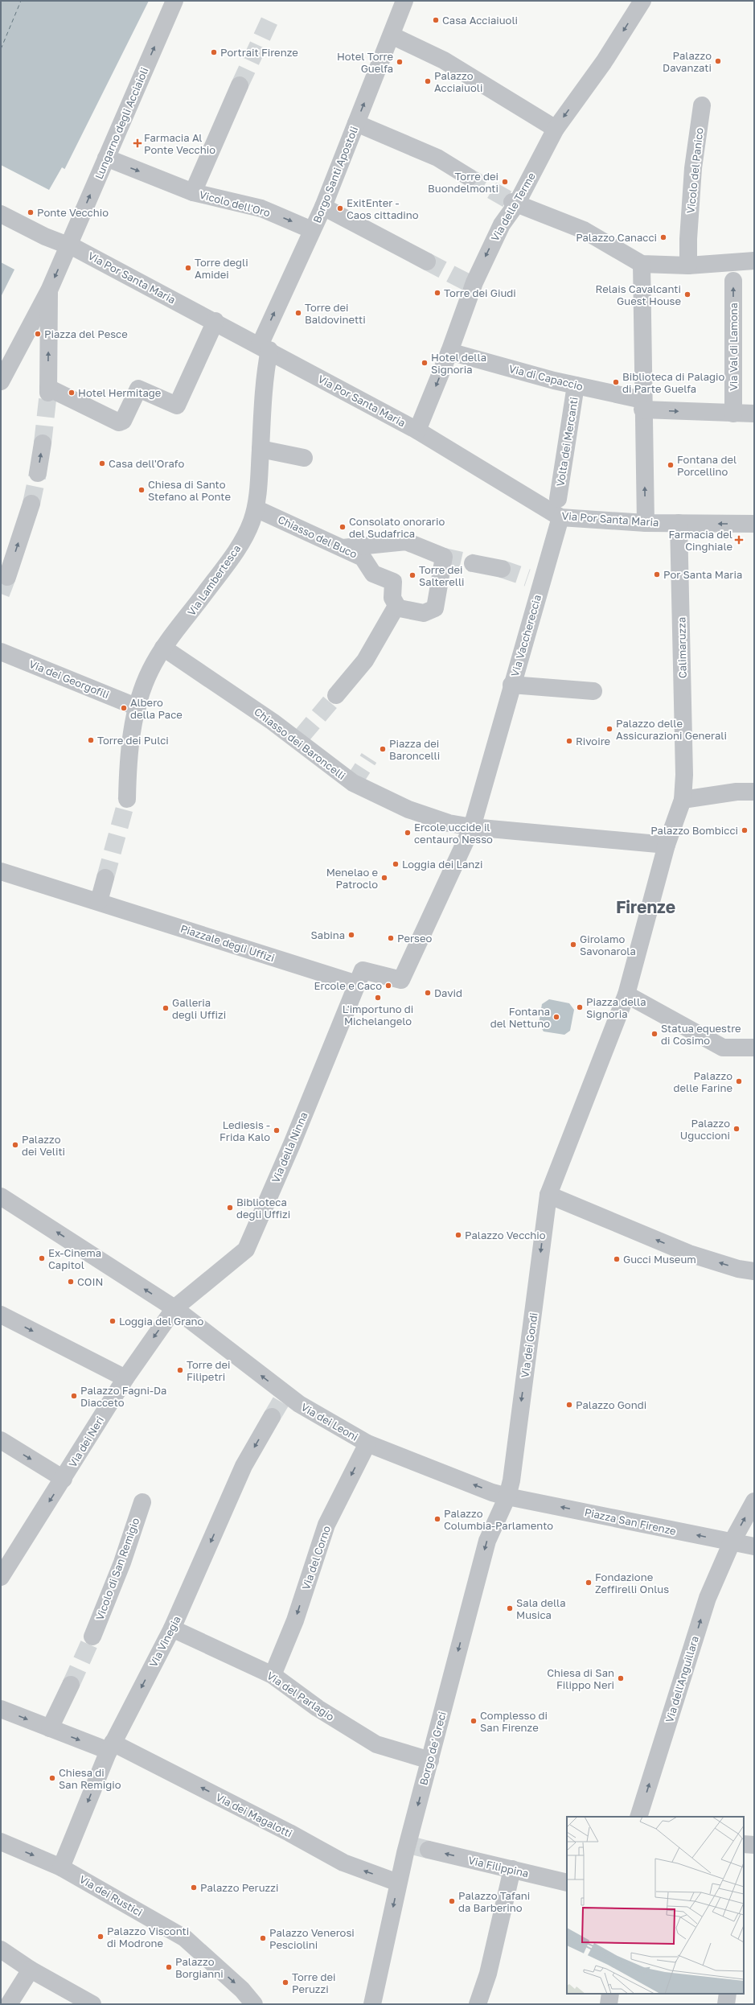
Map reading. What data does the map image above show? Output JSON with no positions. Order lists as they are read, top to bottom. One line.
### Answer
{"streets":{"street":["Lungarno degli Acciaioli","Vicolo del Panico","Borgo Santi Apostoli","Vicolo dell'Oro","Via delle Terme","Via Por Santa Maria","Via Val di Lamona","Via di Capaccio","Volta dei Mercanti","Chiasso del Buco","Via Lambertesca","Via Vacchereccia","Calimaruzza","Via dei Georgofili","Chiasso dei Baroncelli","Piazzale degli Uffizi","Via della Ninna","Via dei Gondi","Via dei Leoni","Via dei Neri","Piazza San Firenze","Via del Corno","Vicolo di San Remigio","Via Vinegia","Via dell'Anguillara","Via del Parlagio","Borgo de' Greci","Via dei Magalotti","Via Filippina","Via dei Rustici"]},"crossings":[["Lungarno degli Acciaioli","Vicolo dell'Oro"],["Lungarno degli Acciaioli","Via Por Santa Maria"],["Borgo Santi Apostoli","Vicolo dell'Oro"],["Borgo Santi Apostoli","Via Por Santa Maria"],["Borgo Santi Apostoli","Via Lambertesca"],["Via delle Terme","Via Por Santa Maria"],["Via delle Terme","Via di Capaccio"],["Via Por Santa Maria","Via Lambertesca"],["Via Por Santa Maria","Via Vacchereccia"],["Via Por Santa Maria","Calimaruzza"],["Via Val di Lamona","Via di Capaccio"],["Via di Capaccio","Volta dei Mercanti"],["Chiasso del Buco","Via Lambertesca"],["Via Lambertesca","Via dei Georgofili"],["Via Lambertesca","Chiasso dei Baroncelli"],["Via Vacchereccia","Chiasso dei Baroncelli"],["Via Vacchereccia","Piazzale degli Uffizi"],["Via Vacchereccia","Via della Ninna"],["Calimaruzza","Chiasso dei Baroncelli"],["Calimaruzza","Via dei Gondi"],["Piazzale degli Uffizi","Via della Ninna"],["Via della Ninna","Via dei Leoni"],["Via della Ninna","Via dei Neri"],["Via dei Gondi","Via dei Leoni"],["Via dei Gondi","Piazza San Firenze"],["Via dei Gondi","Borgo de' Greci"],["Via dei Leoni","Via dei Neri"],["Via dei Leoni","Piazza San Firenze"],["Via dei Leoni","Via del Corno"],["Via dei Leoni","Borgo de' Greci"],["Piazza San Firenze","Via dell'Anguillara"],["Piazza San Firenze","Borgo de' Greci"],["Via del Corno","Via del Parlagio"],["Via Vinegia","Via del Parlagio"],["Via Vinegia","Via dei Magalotti"],["Via Vinegia","Via dei Rustici"],["Via del Parlagio","Borgo de' Greci"],["Borgo de' Greci","Via dei Magalotti"],["Borgo de' Greci","Via Filippina"]],"one_way":["Lungarno degli Acciaioli","Borgo Santi Apostoli","Vicolo dell'Oro","Via delle Terme","Via dei Gondi","Via dei Leoni","Via dei Neri","Piazza San Firenze","Via del Corno","Via Vinegia","Via dell'Anguillara","Borgo de' Greci","Via Filippina"],"districts":["Firenze"],"places":{"other":["Casa Acciaiuoli","Portrait Firenze","Palazzo Davanzati","Hotel Torre Guelfa","Palazzo Acciaiuoli","Torre dei Buondelmonti","ExitEnter - Caos cittadino","Ponte Vecchio","Palazzo Canacci","Torre degli Amidei","Torre dei Giudi","Relais Cavalcanti Guest House","Torre dei Baldovinetti","Piazza del Pesce","Hotel della Signoria","Biblioteca di Palagio di Parte Guelfa","Hotel Hermitage","Casa dell'Orafo","Fontana del Porcellino","Chiesa di Santo Stefano al Ponte","Consolato onorario del Sudafrica","Por Santa Maria","Torre dei Salterelli","Albero della Pace","Palazzo delle Assicurazioni Generali","Torre dei Pulci","Rivoire","Piazza dei Baroncelli","Palazzo Bombicci","Ercole uccide il centauro Nesso","Loggia dei Lanzi","Menelao e Patroclo","Sabina","Perseo","Girolamo Savonarola","Ercole e Caco","David","L'importuno di Michelangelo","Piazza della Signoria","Galleria degli Uffizi","Fontana del Nettuno","Statua equestre di Cosimo","Palazzo delle Farine","Palazzo Uguccioni","Lediesis - Frida Kalo","Palazzo dei Veliti","Biblioteca degli Uffizi","Palazzo Vecchio","Ex-Cinema Capitol","Gucci Museum","COIN","Loggia del Grano","Torre dei Filipetri","Palazzo Fagni-Da Diacceto","Palazzo Gondi","Palazzo Columbia-Parlamento","Fondazione Zeffirelli Onlus","Sala della Musica","Chiesa di San Filippo Neri","Complesso di San Firenze","Chiesa di San Remigio","Palazzo Peruzzi","Palazzo Tafani da Barberino","Palazzo Visconti di Modrone","Palazzo Venerosi Pesciolini","Palazzo Borgianni","Torre dei Peruzzi"],"health":["Farmacia Al Ponte Vecchio","Farmacia del Cinghiale"]}}
